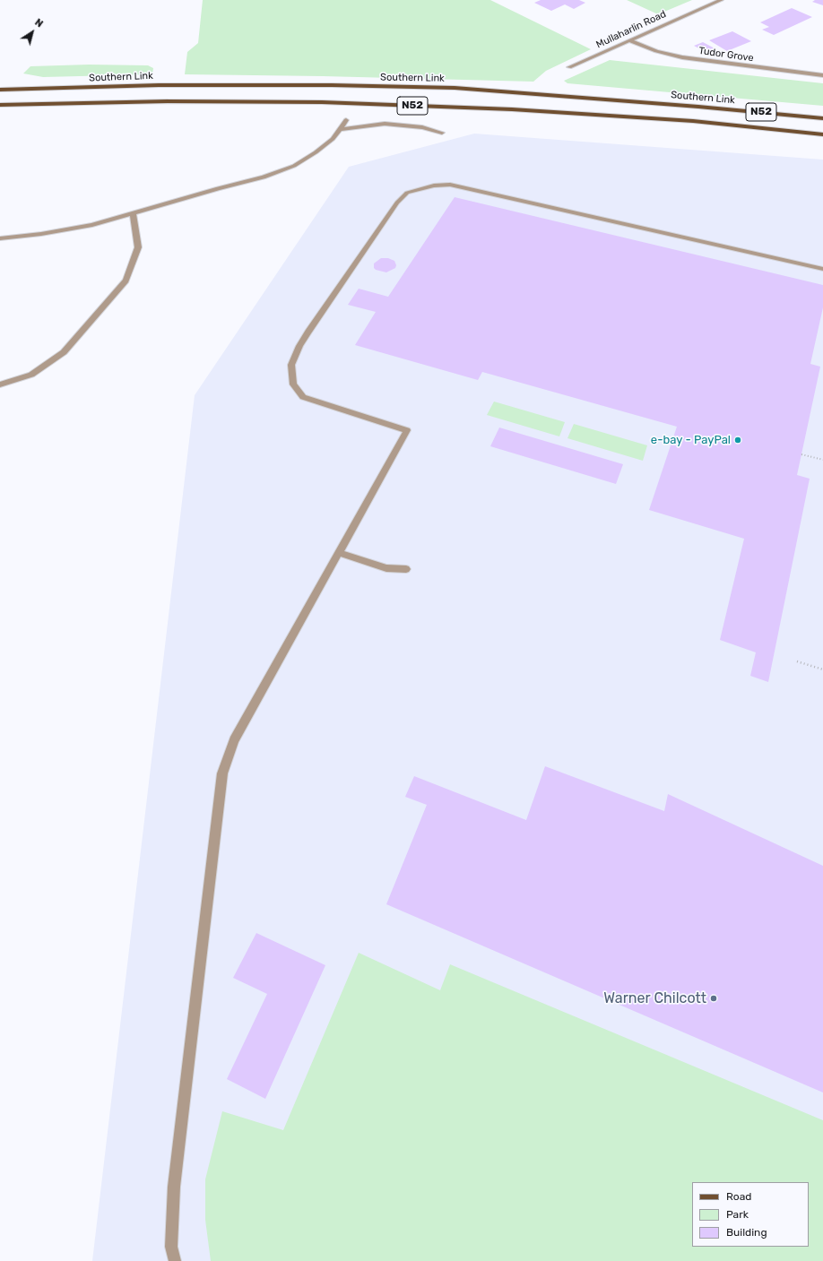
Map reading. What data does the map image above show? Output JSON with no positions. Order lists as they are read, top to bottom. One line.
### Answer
{"streets":{"main road":["Southern Link","N52"],"street":["Mullaharlin Road","Tudor Grove"]},"crossings":[["Mullaharlin Road","Tudor Grove"]],"places":["e-bay - PayPal","Warner Chilcott"],"legend":["Road","Park","Building"],"north":"top right"}
